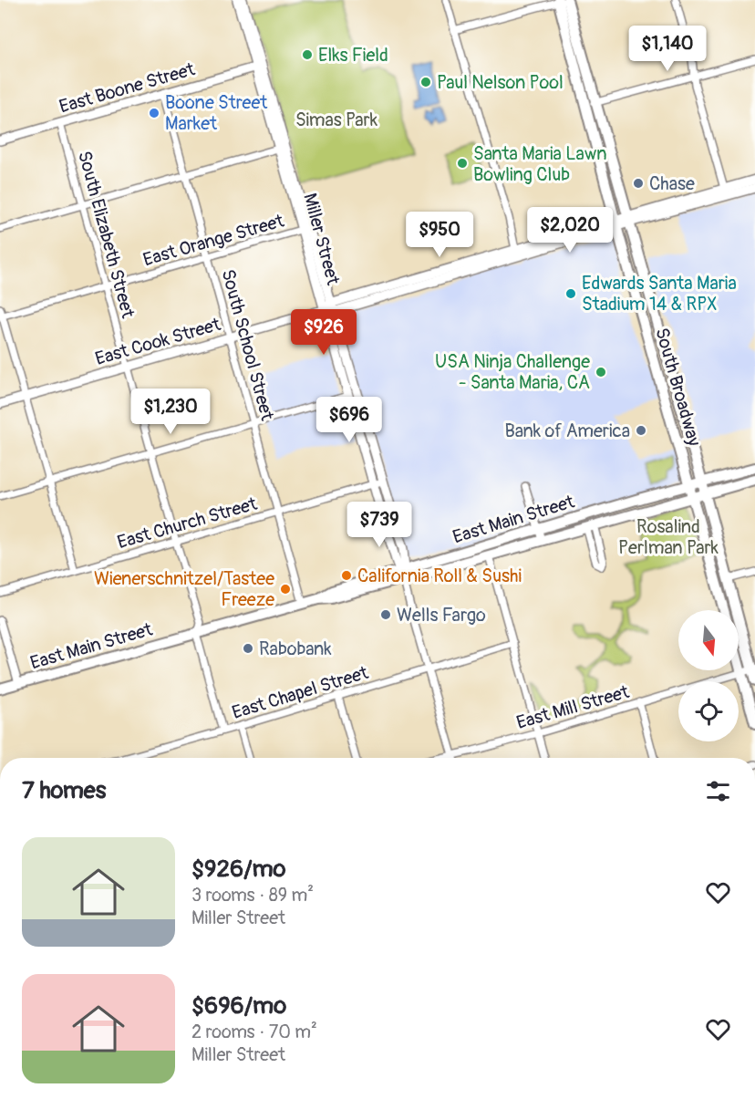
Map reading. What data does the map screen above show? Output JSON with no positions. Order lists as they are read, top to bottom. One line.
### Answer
{"streets":{"main road":["South Broadway","East Main Street"],"street":["East Boone Street","South Elizabeth Street","Miller Street","East Orange Street","East Cook Street","South School Street","East Church Street","East Chapel Street","East Mill Street"]},"crossings":[["East Boone Street","South Elizabeth Street"],["East Boone Street","Miller Street"],["East Boone Street","South School Street"],["South Elizabeth Street","East Orange Street"],["South Elizabeth Street","East Cook Street"],["South Elizabeth Street","East Main Street"],["South Elizabeth Street","East Church Street"],["South Elizabeth Street","East Chapel Street"],["Miller Street","East Orange Street"],["Miller Street","East Cook Street"],["Miller Street","East Main Street"],["Miller Street","East Church Street"],["East Orange Street","South School Street"],["East Cook Street","South School Street"],["East Cook Street","South Broadway"],["South School Street","East Main Street"],["South School Street","East Church Street"],["South Broadway","East Main Street"],["South Broadway","East Mill Street"]],"parks":["Simas Park","Rosalind Perlman Park"],"places":["Elks Field","Paul Nelson Pool","Boone Street Market","Santa Maria Lawn Bowling Club","Chase","Edwards Santa Maria Stadium 14 & RPX","USA Ninja Challenge - Santa Maria, CA","Bank of America","California Roll & Sushi","Wienerschnitzel/Tastee Freeze","Wells Fargo","Rabobank"],"north":"bottom","page":{"price":["$1,140","$2,020","$950","$926","$1,230","$696","$739"],"heading":"7 homes","list":[{"name":"$926/mo","note":"3 rooms · 89 m² · Miller Street"},{"name":"$696/mo","note":"2 rooms · 70 m² · Miller Street"}]}}
